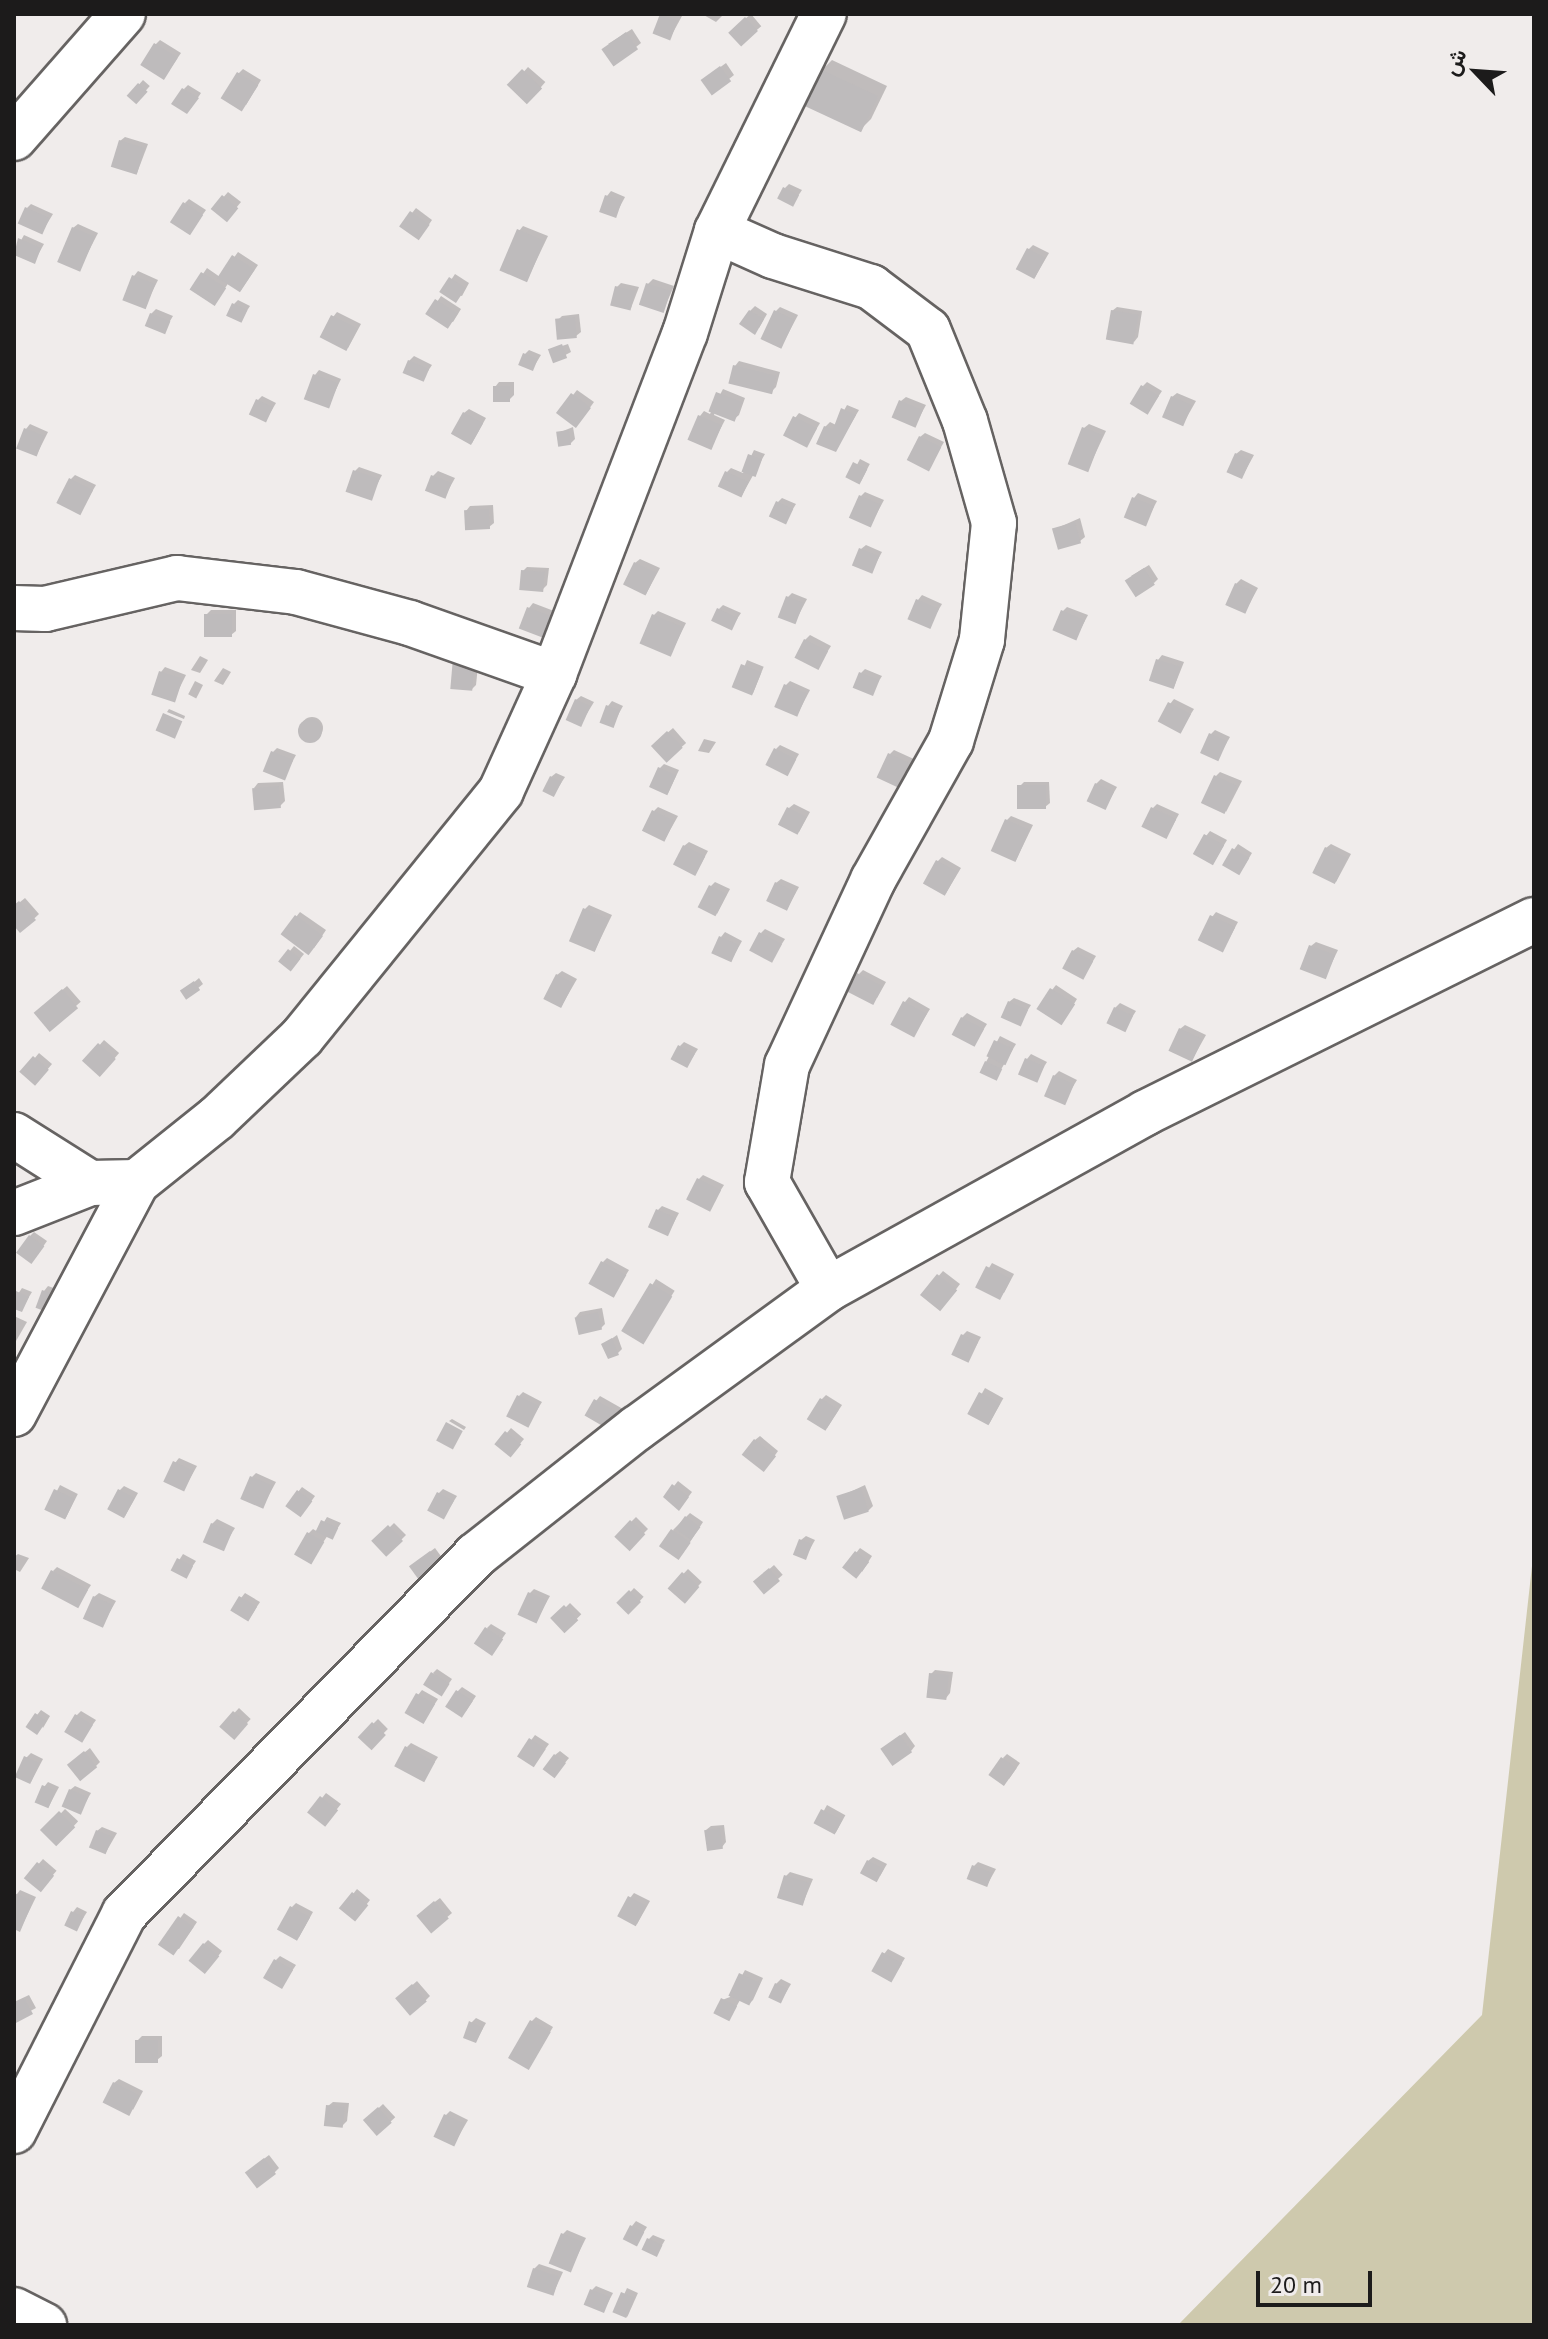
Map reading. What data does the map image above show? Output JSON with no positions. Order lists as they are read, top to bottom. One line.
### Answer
{"scale_bar":"20 m","north":"top left"}
